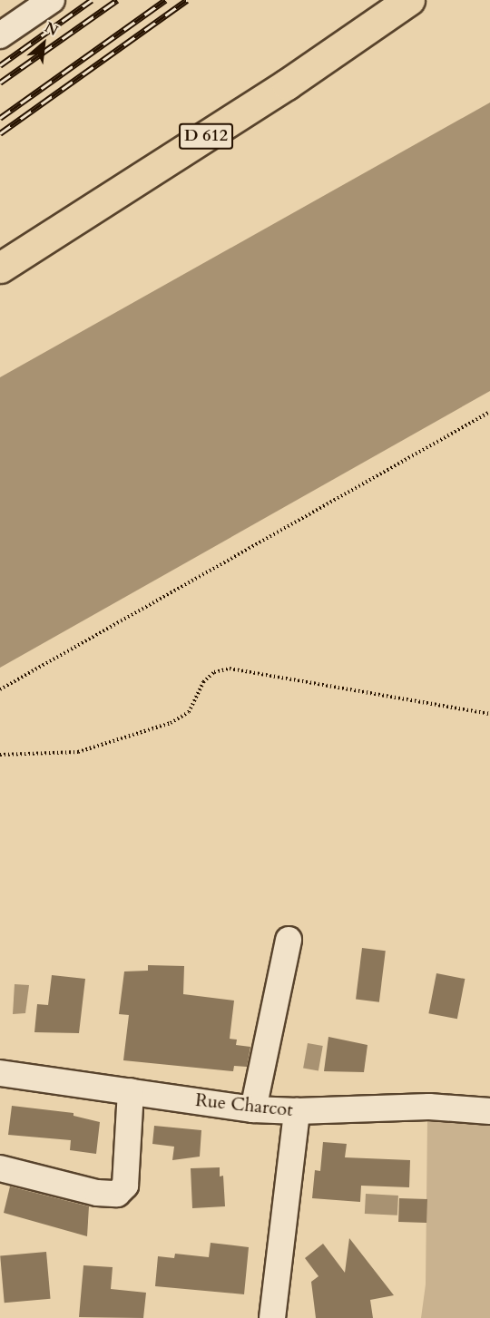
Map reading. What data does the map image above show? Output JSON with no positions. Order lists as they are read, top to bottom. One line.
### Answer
{"streets":{"main road":["D 612"],"street":["Rue Charcot"]},"north":"top right"}
